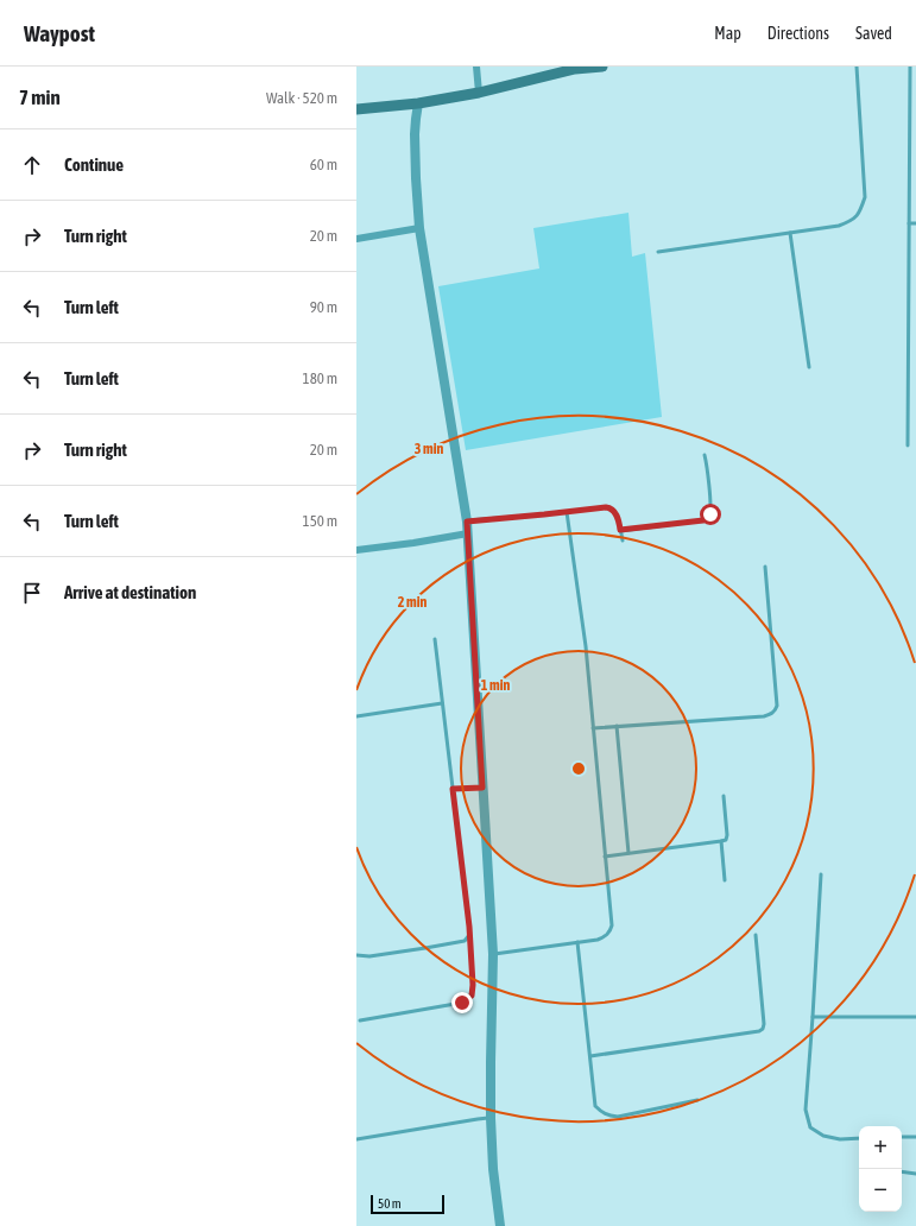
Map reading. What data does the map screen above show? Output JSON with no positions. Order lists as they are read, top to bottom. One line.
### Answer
{"scale_bar":"50 m","page":{"header":"Waypost","nav":["Map","Directions","Saved"],"heading":["7 min","Walk · 520 m"],"list":[["Continue","60 m"],["Turn right","20 m"],["Turn left","90 m"],["Turn left","180 m"],["Turn right","20 m"],["Turn left","150 m"],"Arrive at destination"],"map_buttons":["+","−"],"scale":"50 m"},"rings":["3 min","2 min","1 min"]}
